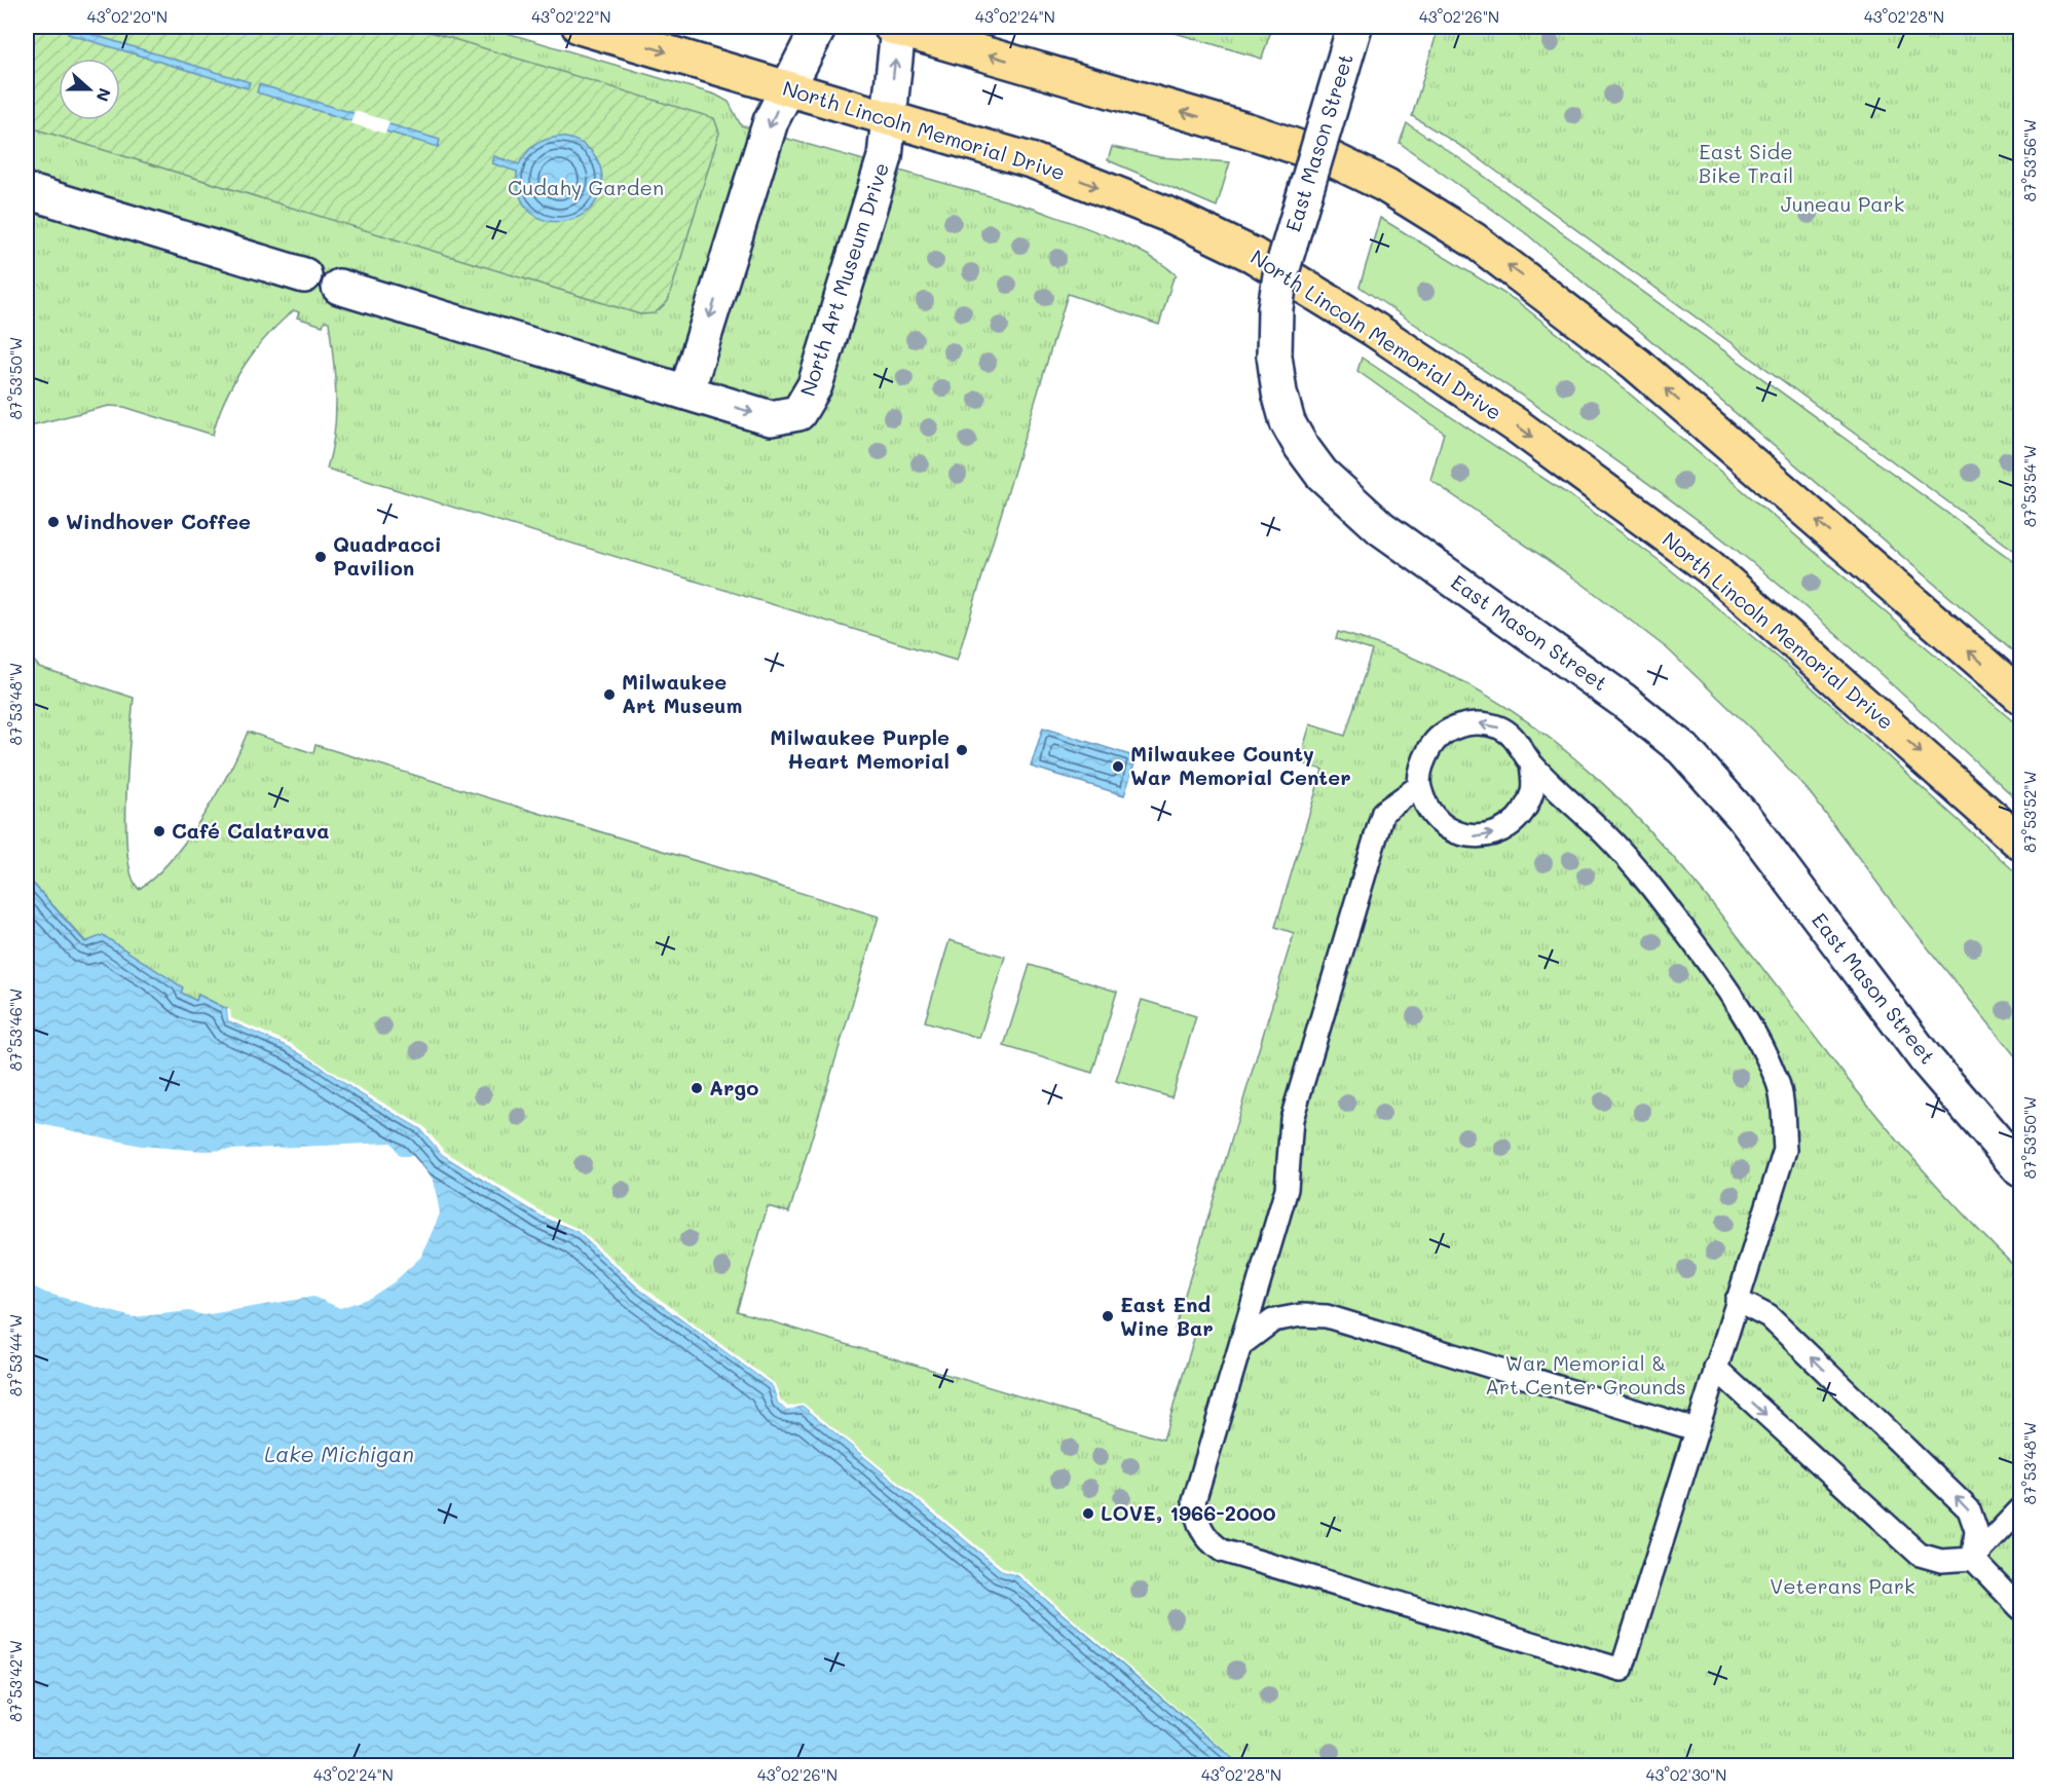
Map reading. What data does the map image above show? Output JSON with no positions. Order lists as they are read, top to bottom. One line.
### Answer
{"streets":{"main road":["North Lincoln Memorial Drive"],"street":["East Mason Street","North Art Museum Drive"]},"crossings":[["North Lincoln Memorial Drive","North Art Museum Drive"]],"water":["Lake Michigan"],"parks":["East Side Bike Trail","Cudahy Garden","Juneau Park","War Memorial & Art Center Grounds","Veterans Park"],"places":["Windhover Coffee","Quadracci Pavilion","Milwaukee Art Museum","Milwaukee Purple Heart Memorial","Milwaukee County War Memorial Center","Café Calatrava","Argo","East End Wine Bar","LOVE, 1966-2000"],"north":"right","coordinates":["43°02'20\"N","43°02'22\"N","43°02'24\"N","43°02'26\"N","43°02'28\"N","87°53'56\"W","87°53'50\"W","87°53'54\"W","87°53'48\"W","87°53'52\"W","87°53'46\"W","87°53'44\"W","87°53'42\"W","43°02'30\"N"]}
